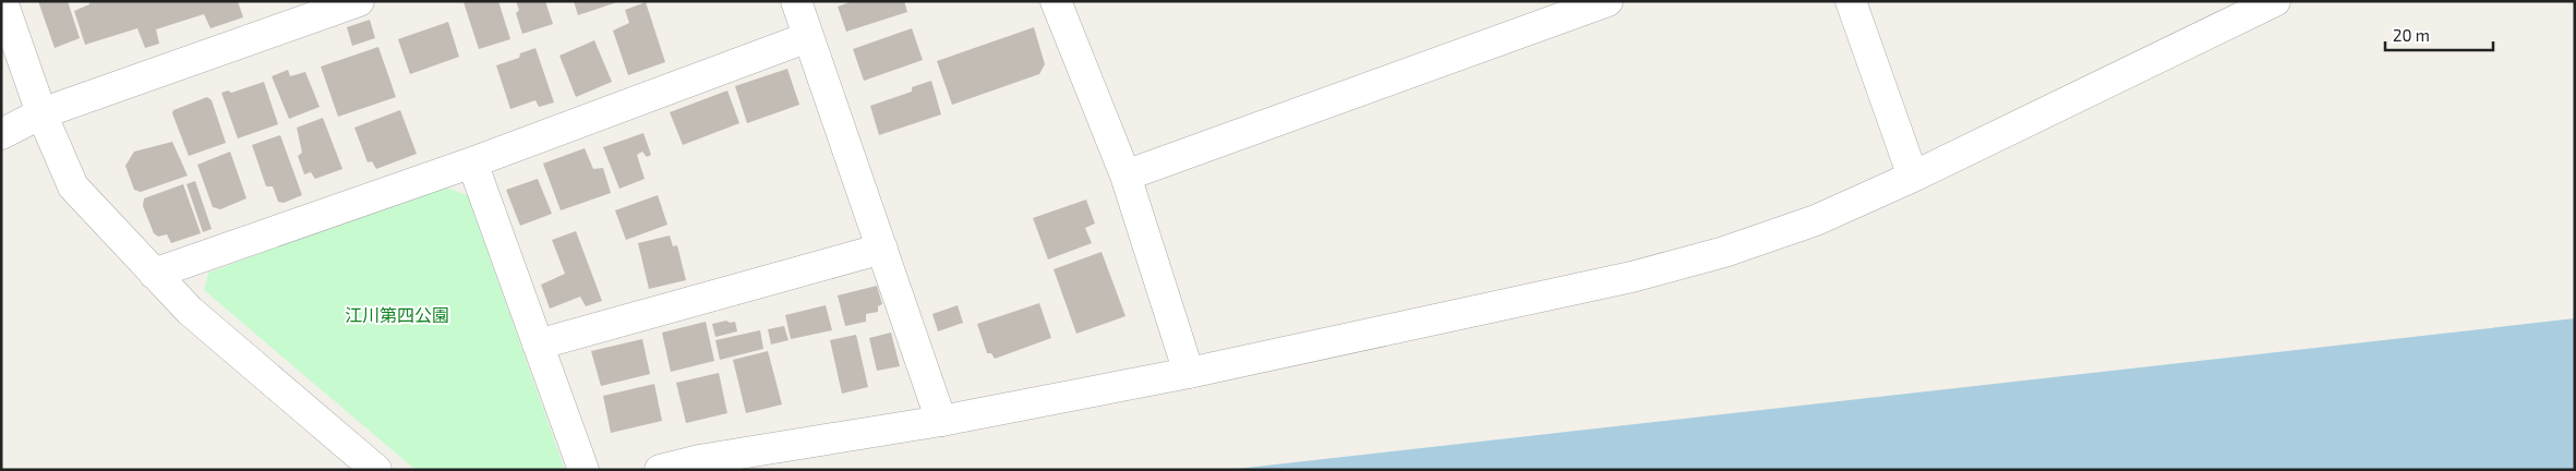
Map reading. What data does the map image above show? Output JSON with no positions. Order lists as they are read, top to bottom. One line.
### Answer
{"parks":["江川第四公園"],"scale_bar":"20 m"}
